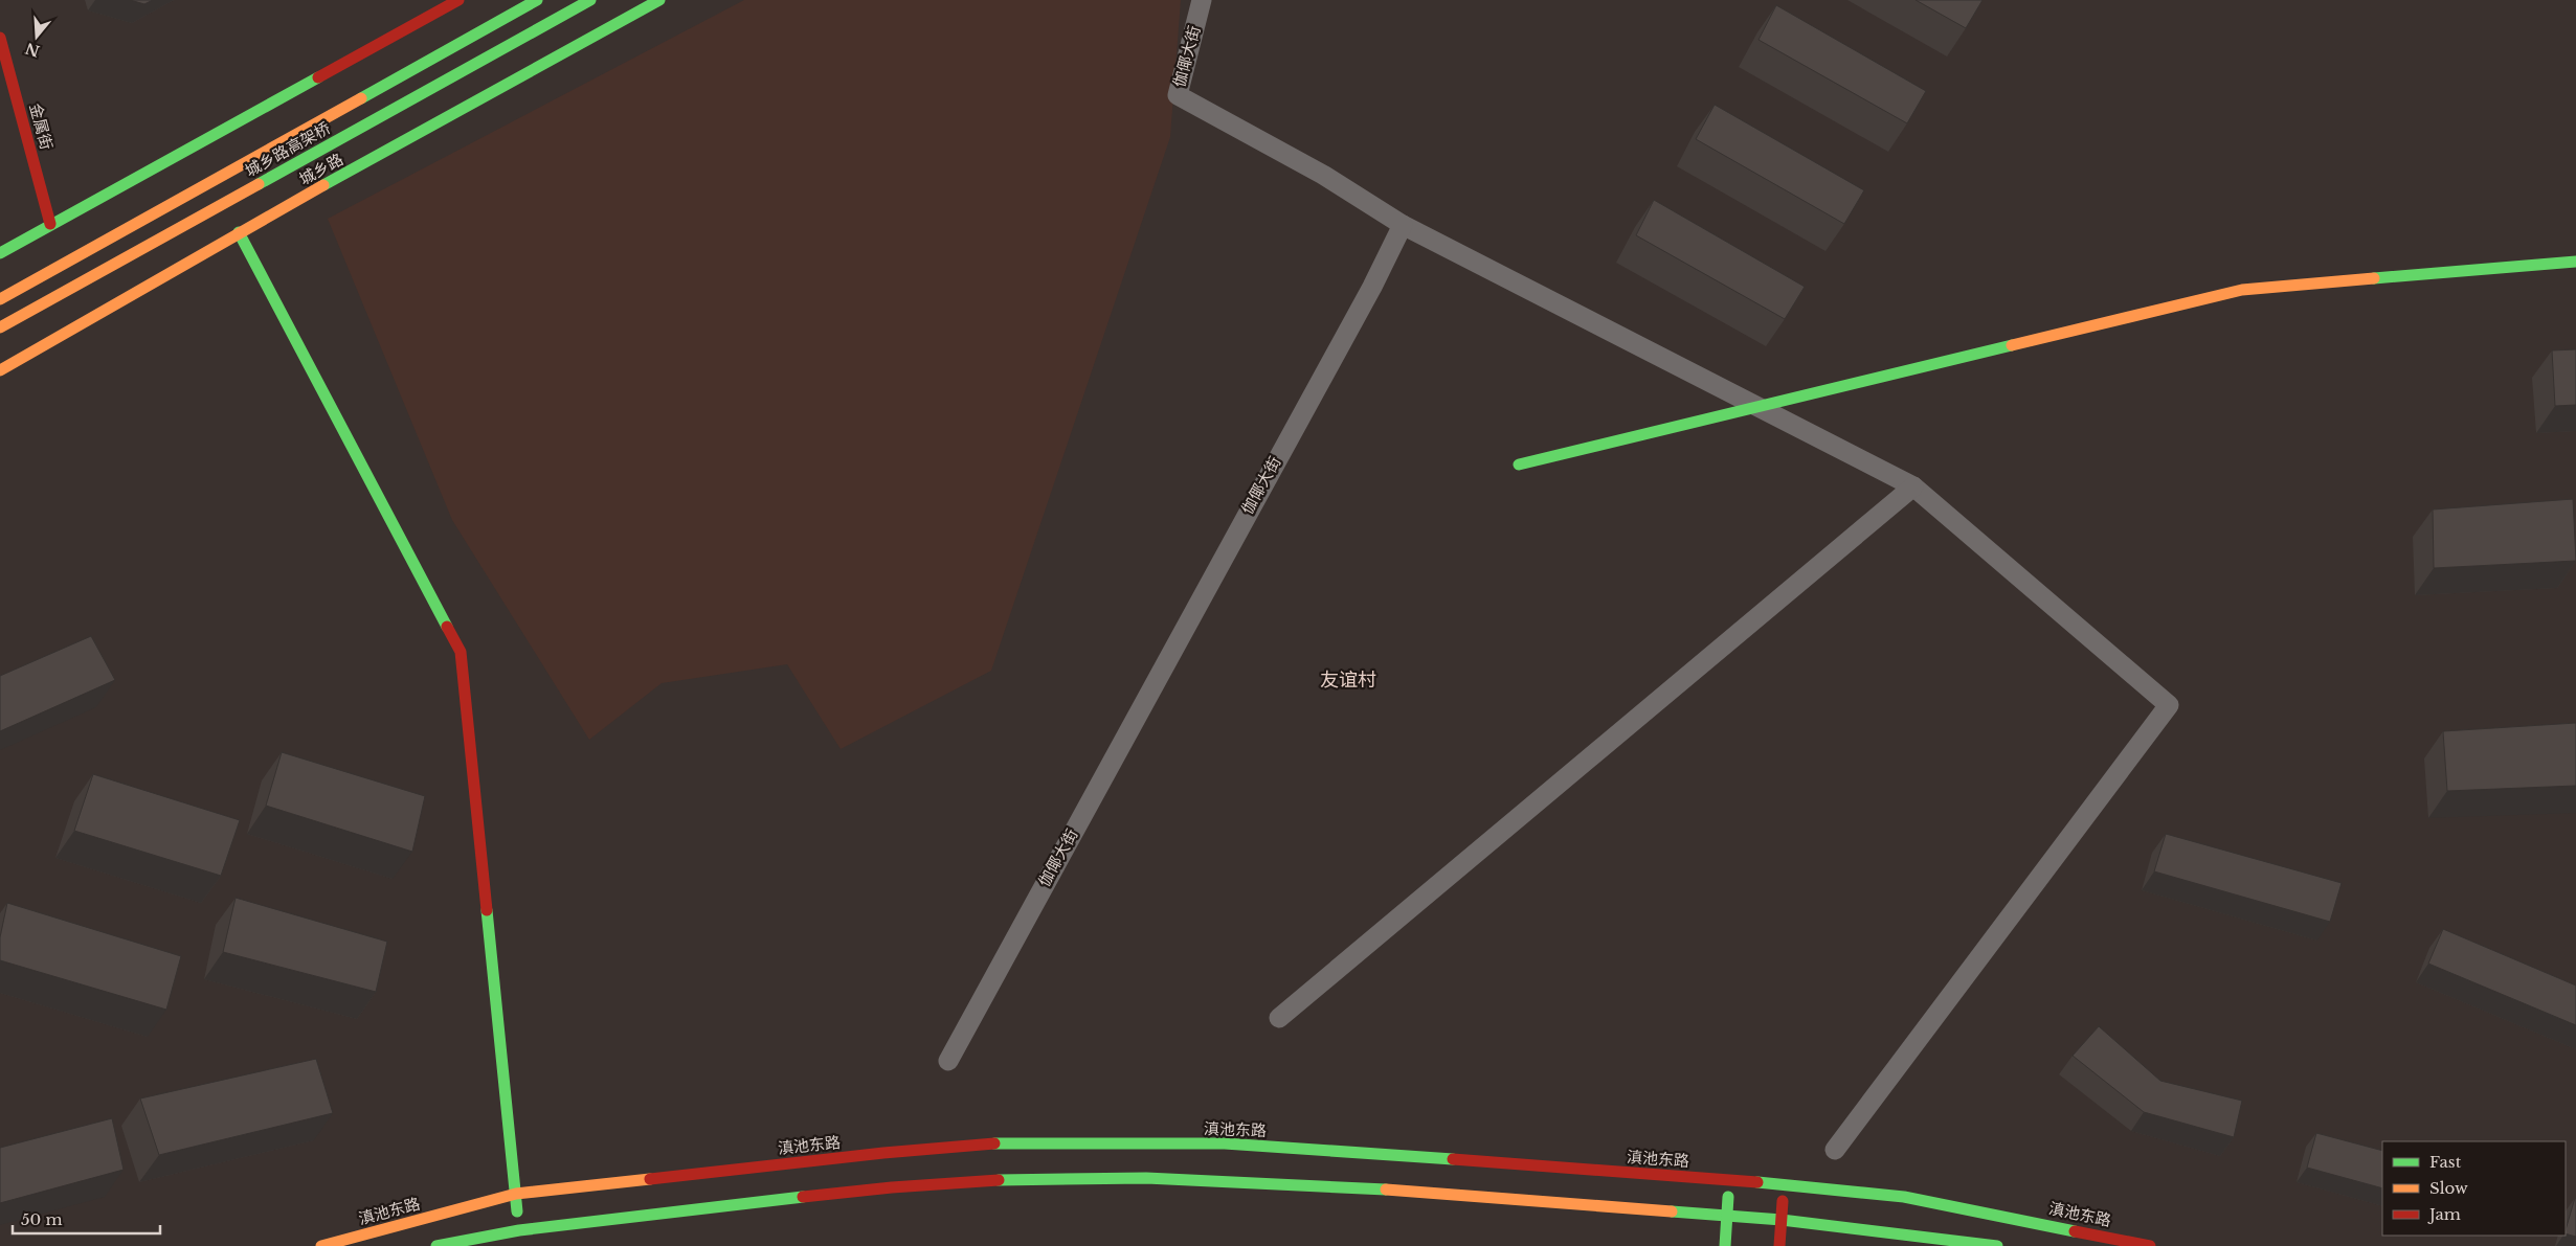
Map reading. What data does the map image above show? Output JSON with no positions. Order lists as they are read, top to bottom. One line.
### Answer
{"streets":{"main road":["金属街","城乡路高架桥","城乡路","滇池东路"],"street":["伽倻大街"]},"districts":["友谊村"],"legend":["Fast","Slow","Jam"],"scale_bar":"50 m","north":"bottom"}
